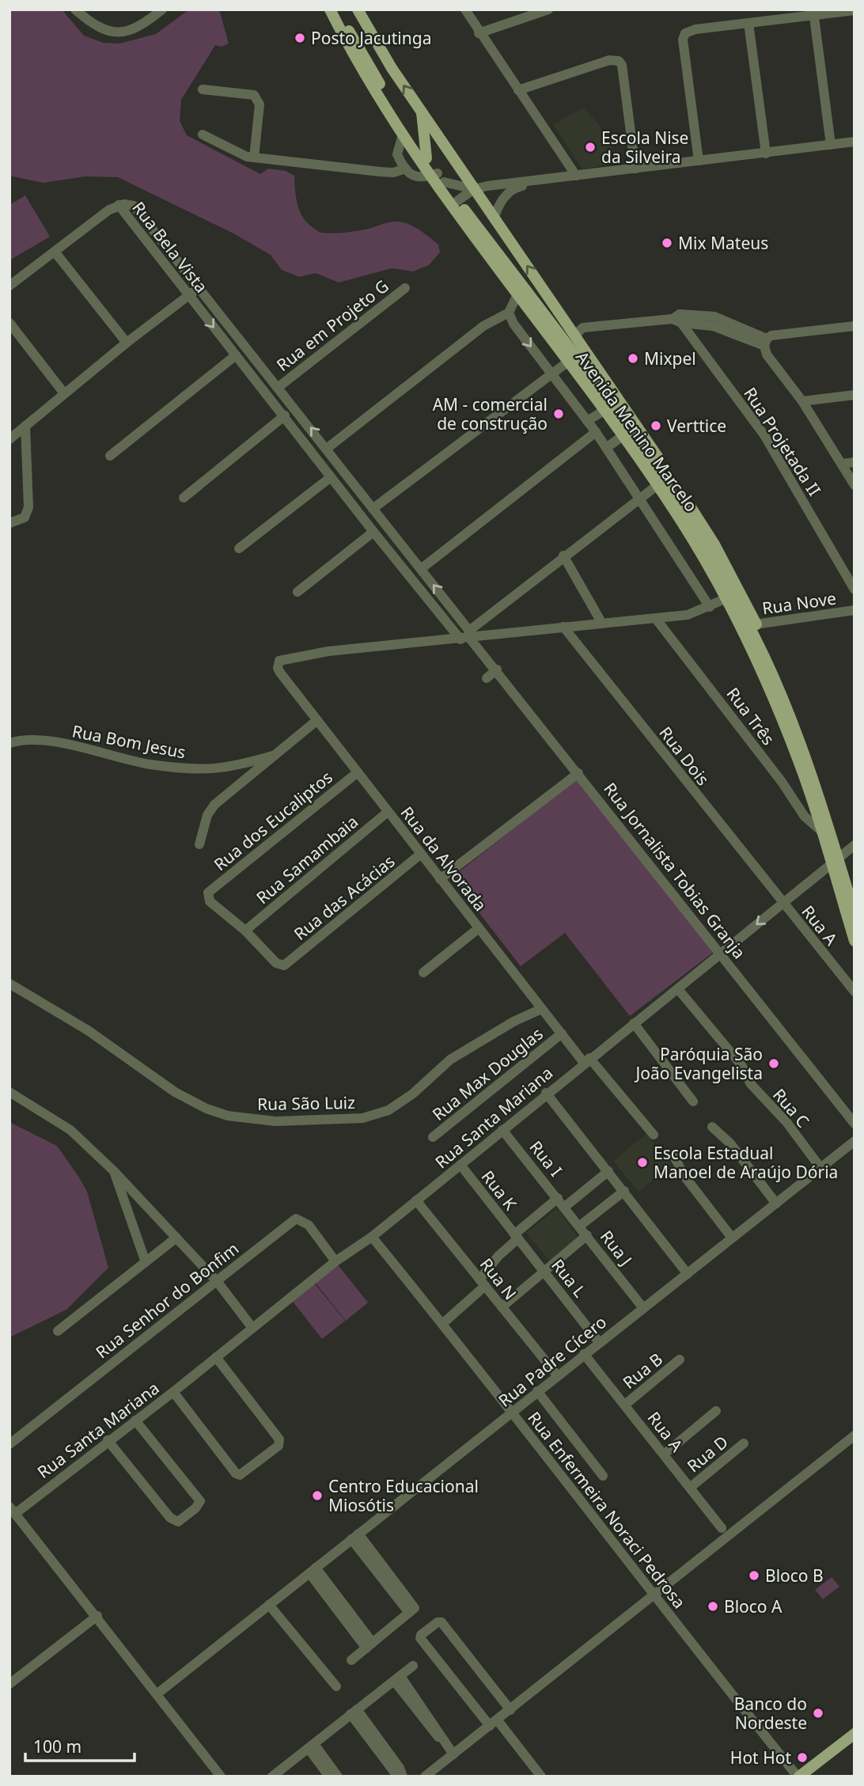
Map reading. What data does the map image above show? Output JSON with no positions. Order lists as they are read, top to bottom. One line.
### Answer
{"streets":{"main road":["Avenida Menino Marcelo"],"street":["Rua Bela Vista","Rua em Projeto G","Rua Projetada II","Rua Nove","Rua Três","Rua Bom Jesus","Rua Dois","Rua dos Eucaliptos","Rua da Alvorada","Rua Samambaia","Rua Jornalista Tobias Granja","Rua das Acácias","Rua A","Rua Max Douglas","Rua São Luiz","Rua C","Rua Santa Mariana","Rua I","Rua K","Rua J","Rua L","Rua N","Rua Senhor do Bonfim","Rua Padre Cícero","Rua B","Rua D","Rua Enfermeira Noraci Pedrosa"]},"crossings":[["Rua Bela Vista","Rua em Projeto G"],["Rua Bela Vista","Rua da Alvorada"],["Rua Bela Vista","Rua Jornalista Tobias Granja"],["Avenida Menino Marcelo","Rua Nove"],["Avenida Menino Marcelo","Rua Três"],["Avenida Menino Marcelo","Rua Santa Mariana"],["Rua Dois","Rua A"],["Rua Dois","Rua Santa Mariana"],["Rua dos Eucaliptos","Rua da Alvorada"],["Rua dos Eucaliptos","Rua Samambaia"],["Rua dos Eucaliptos","Rua das Acácias"],["Rua da Alvorada","Rua Samambaia"],["Rua da Alvorada","Rua Jornalista Tobias Granja"],["Rua da Alvorada","Rua das Acácias"],["Rua da Alvorada","Rua Max Douglas"],["Rua da Alvorada","Rua São Luiz"],["Rua da Alvorada","Rua Santa Mariana"],["Rua Samambaia","Rua das Acácias"],["Rua Jornalista Tobias Granja","Rua Santa Mariana"],["Rua A","Rua Santa Mariana"],["Rua A","Rua Padre Cícero"],["Rua A","Rua B"],["Rua A","Rua D"],["Rua C","Rua Santa Mariana"],["Rua C","Rua Padre Cícero"],["Rua Santa Mariana","Rua I"],["Rua Santa Mariana","Rua K"],["Rua Santa Mariana","Rua N"],["Rua Santa Mariana","Rua Senhor do Bonfim"],["Rua Santa Mariana","Rua Enfermeira Noraci Pedrosa"],["Rua I","Rua J"],["Rua K","Rua L"],["Rua J","Rua Padre Cícero"],["Rua L","Rua Padre Cícero"],["Rua N","Rua Padre Cícero"],["Rua Padre Cícero","Rua Enfermeira Noraci Pedrosa"]],"places":["Posto Jacutinga","Escola Nise da Silveira","Mix Mateus","Mixpel","AM - comercial de construção","Verttice","Paróquia São João Evangelista","Escola Estadual Manoel de Araújo Dória","Centro Educacional Miosótis","Bloco B","Bloco A","Banco do Nordeste","Hot Hot"],"scale_bar":"100 m"}
